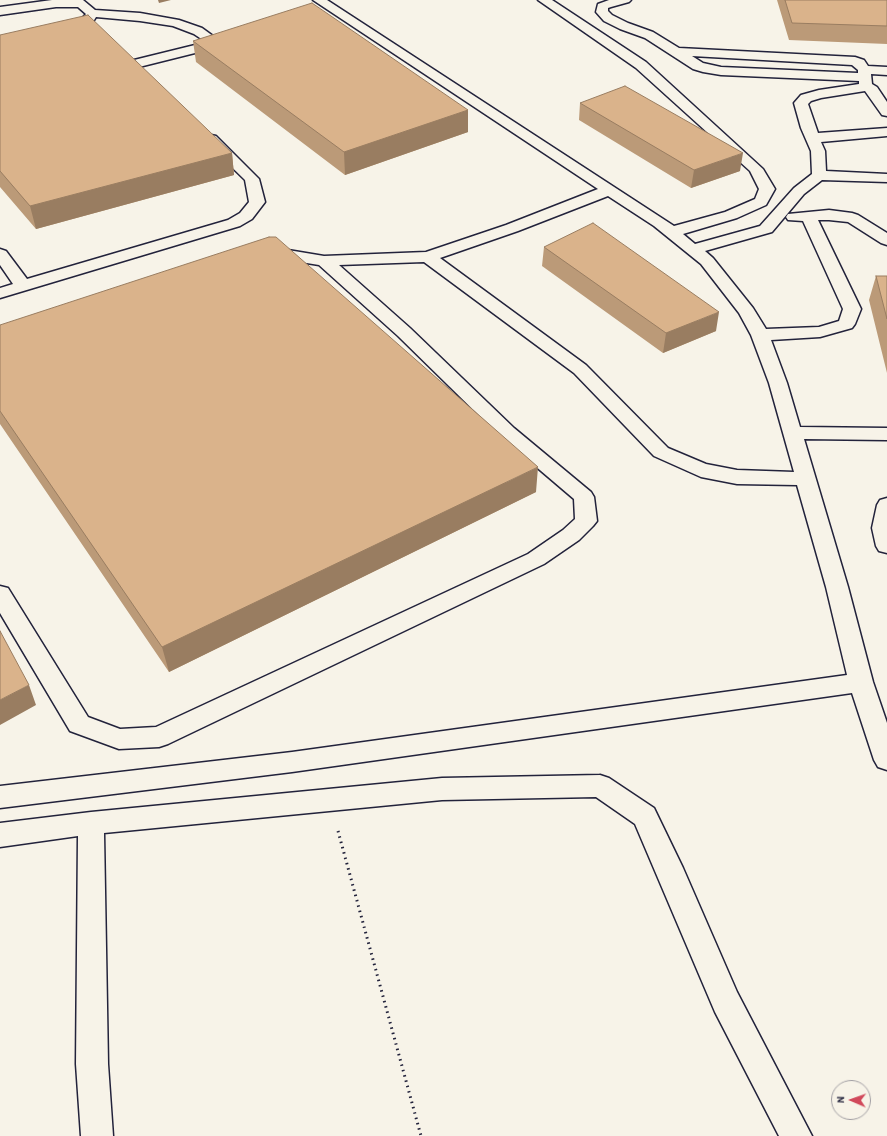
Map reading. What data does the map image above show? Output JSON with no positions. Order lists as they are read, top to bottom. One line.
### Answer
{"north":"left"}
